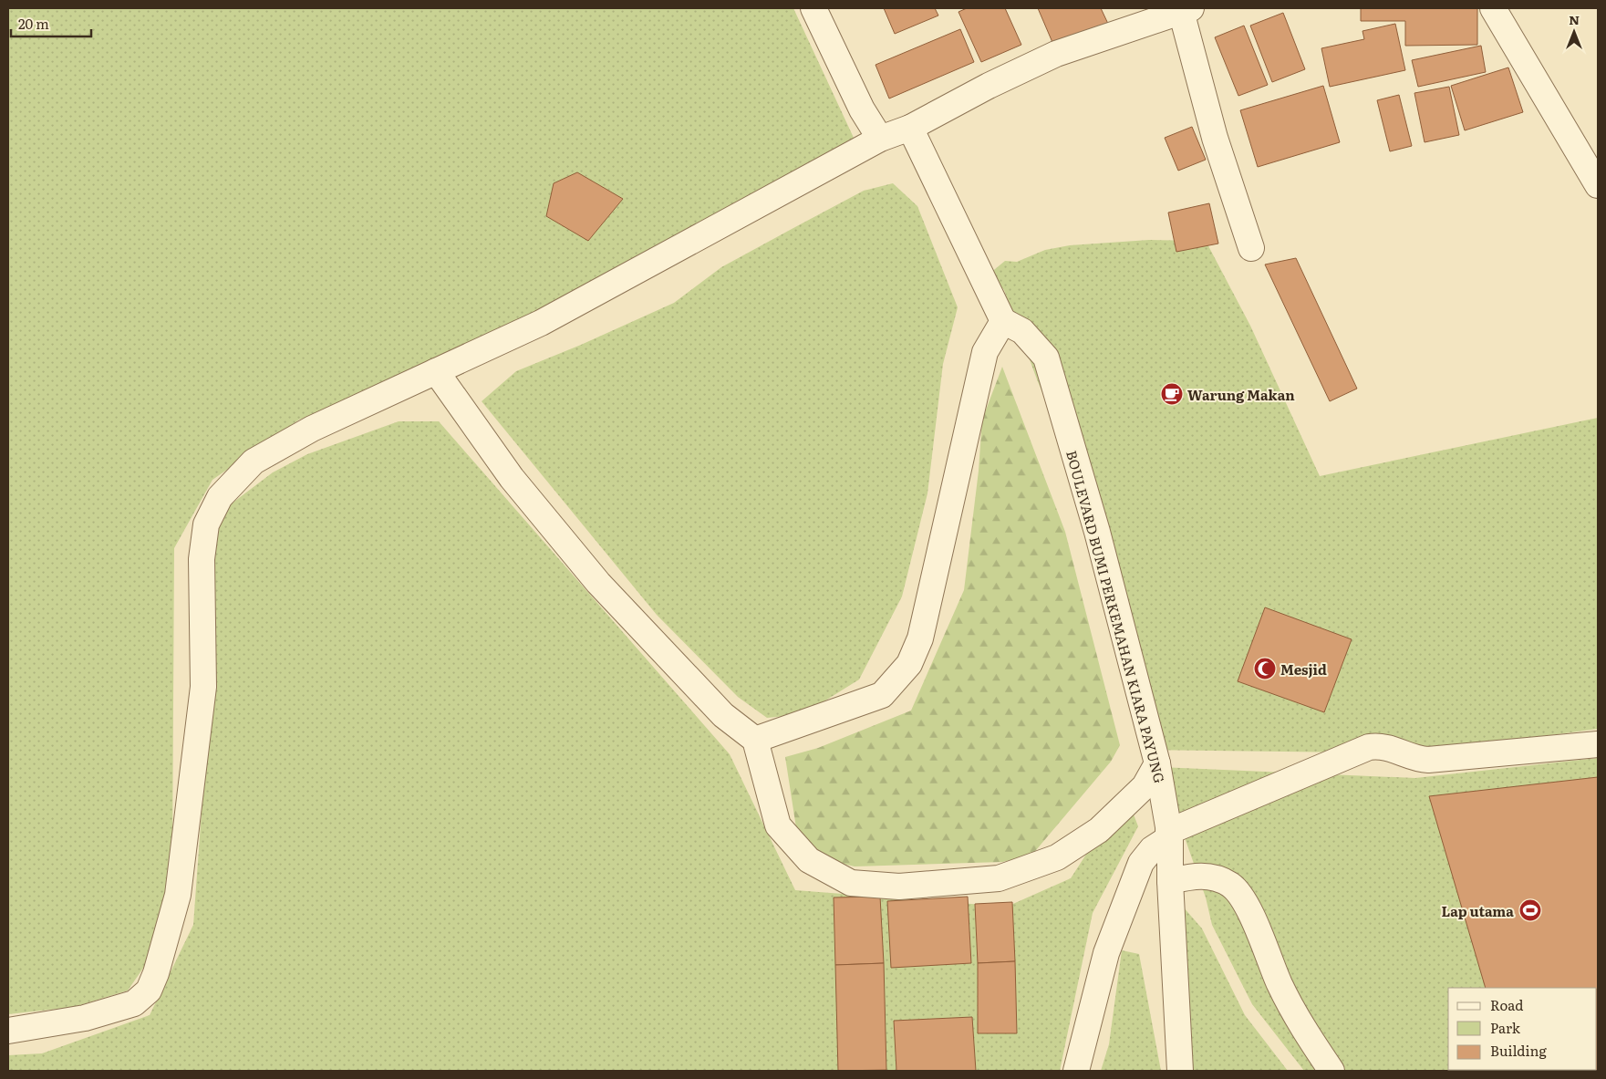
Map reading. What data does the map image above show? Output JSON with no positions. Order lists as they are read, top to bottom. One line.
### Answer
{"streets":{"street":["BOULEVARD BUMI PERKEMAHAN KIARA PAYUNG"]},"places":{"cafe":["Warung Makan"],"mosque":["Mesjid"],"sports":["Lap utama"]},"legend":["Road","Park","Building"],"scale_bar":"20 m","north":"top"}
